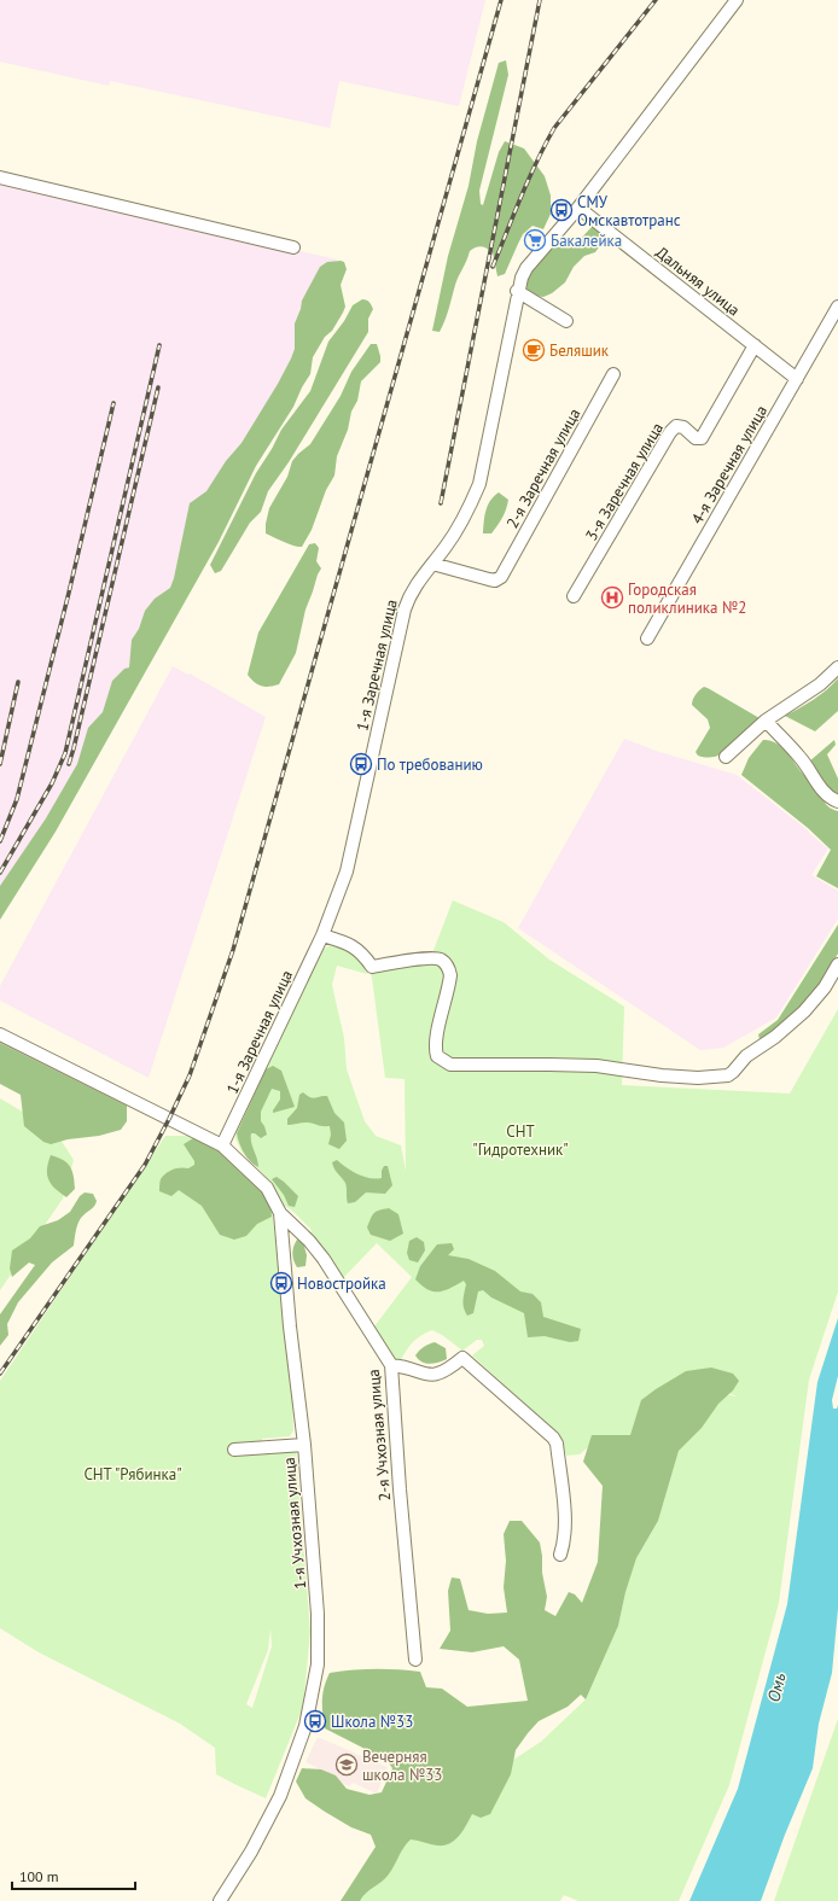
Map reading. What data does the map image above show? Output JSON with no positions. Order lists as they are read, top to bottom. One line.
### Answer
{"streets":{"street":["Дальняя улица","4-я Заречная улица","2-я Заречная улица","3-я Заречная улица","1-я Заречная улица","2-я Учхозная улица","1-я Учхозная улица"]},"crossings":[["Дальняя улица","4-я Заречная улица"],["Дальняя улица","3-я Заречная улица"],["Дальняя улица","1-я Заречная улица"],["2-я Заречная улица","1-я Заречная улица"],["1-я Заречная улица","1-я Учхозная улица"],["2-я Учхозная улица","1-я Учхозная улица"]],"water":["Омь"],"parks":["СНТ \"Гидротехник\"","СНТ \"Рябинка\""],"places":{"bus stop":["СМУ Омскавтотранс","По требованию","Новостройка","Школа №33"],"supermarket":["Бакалейка"],"cafe":["Беляшик"],"hospital":["Городская поликлиника №2"],"school or university":["Вечерняя школа №33"]},"scale_bar":"100 m"}
